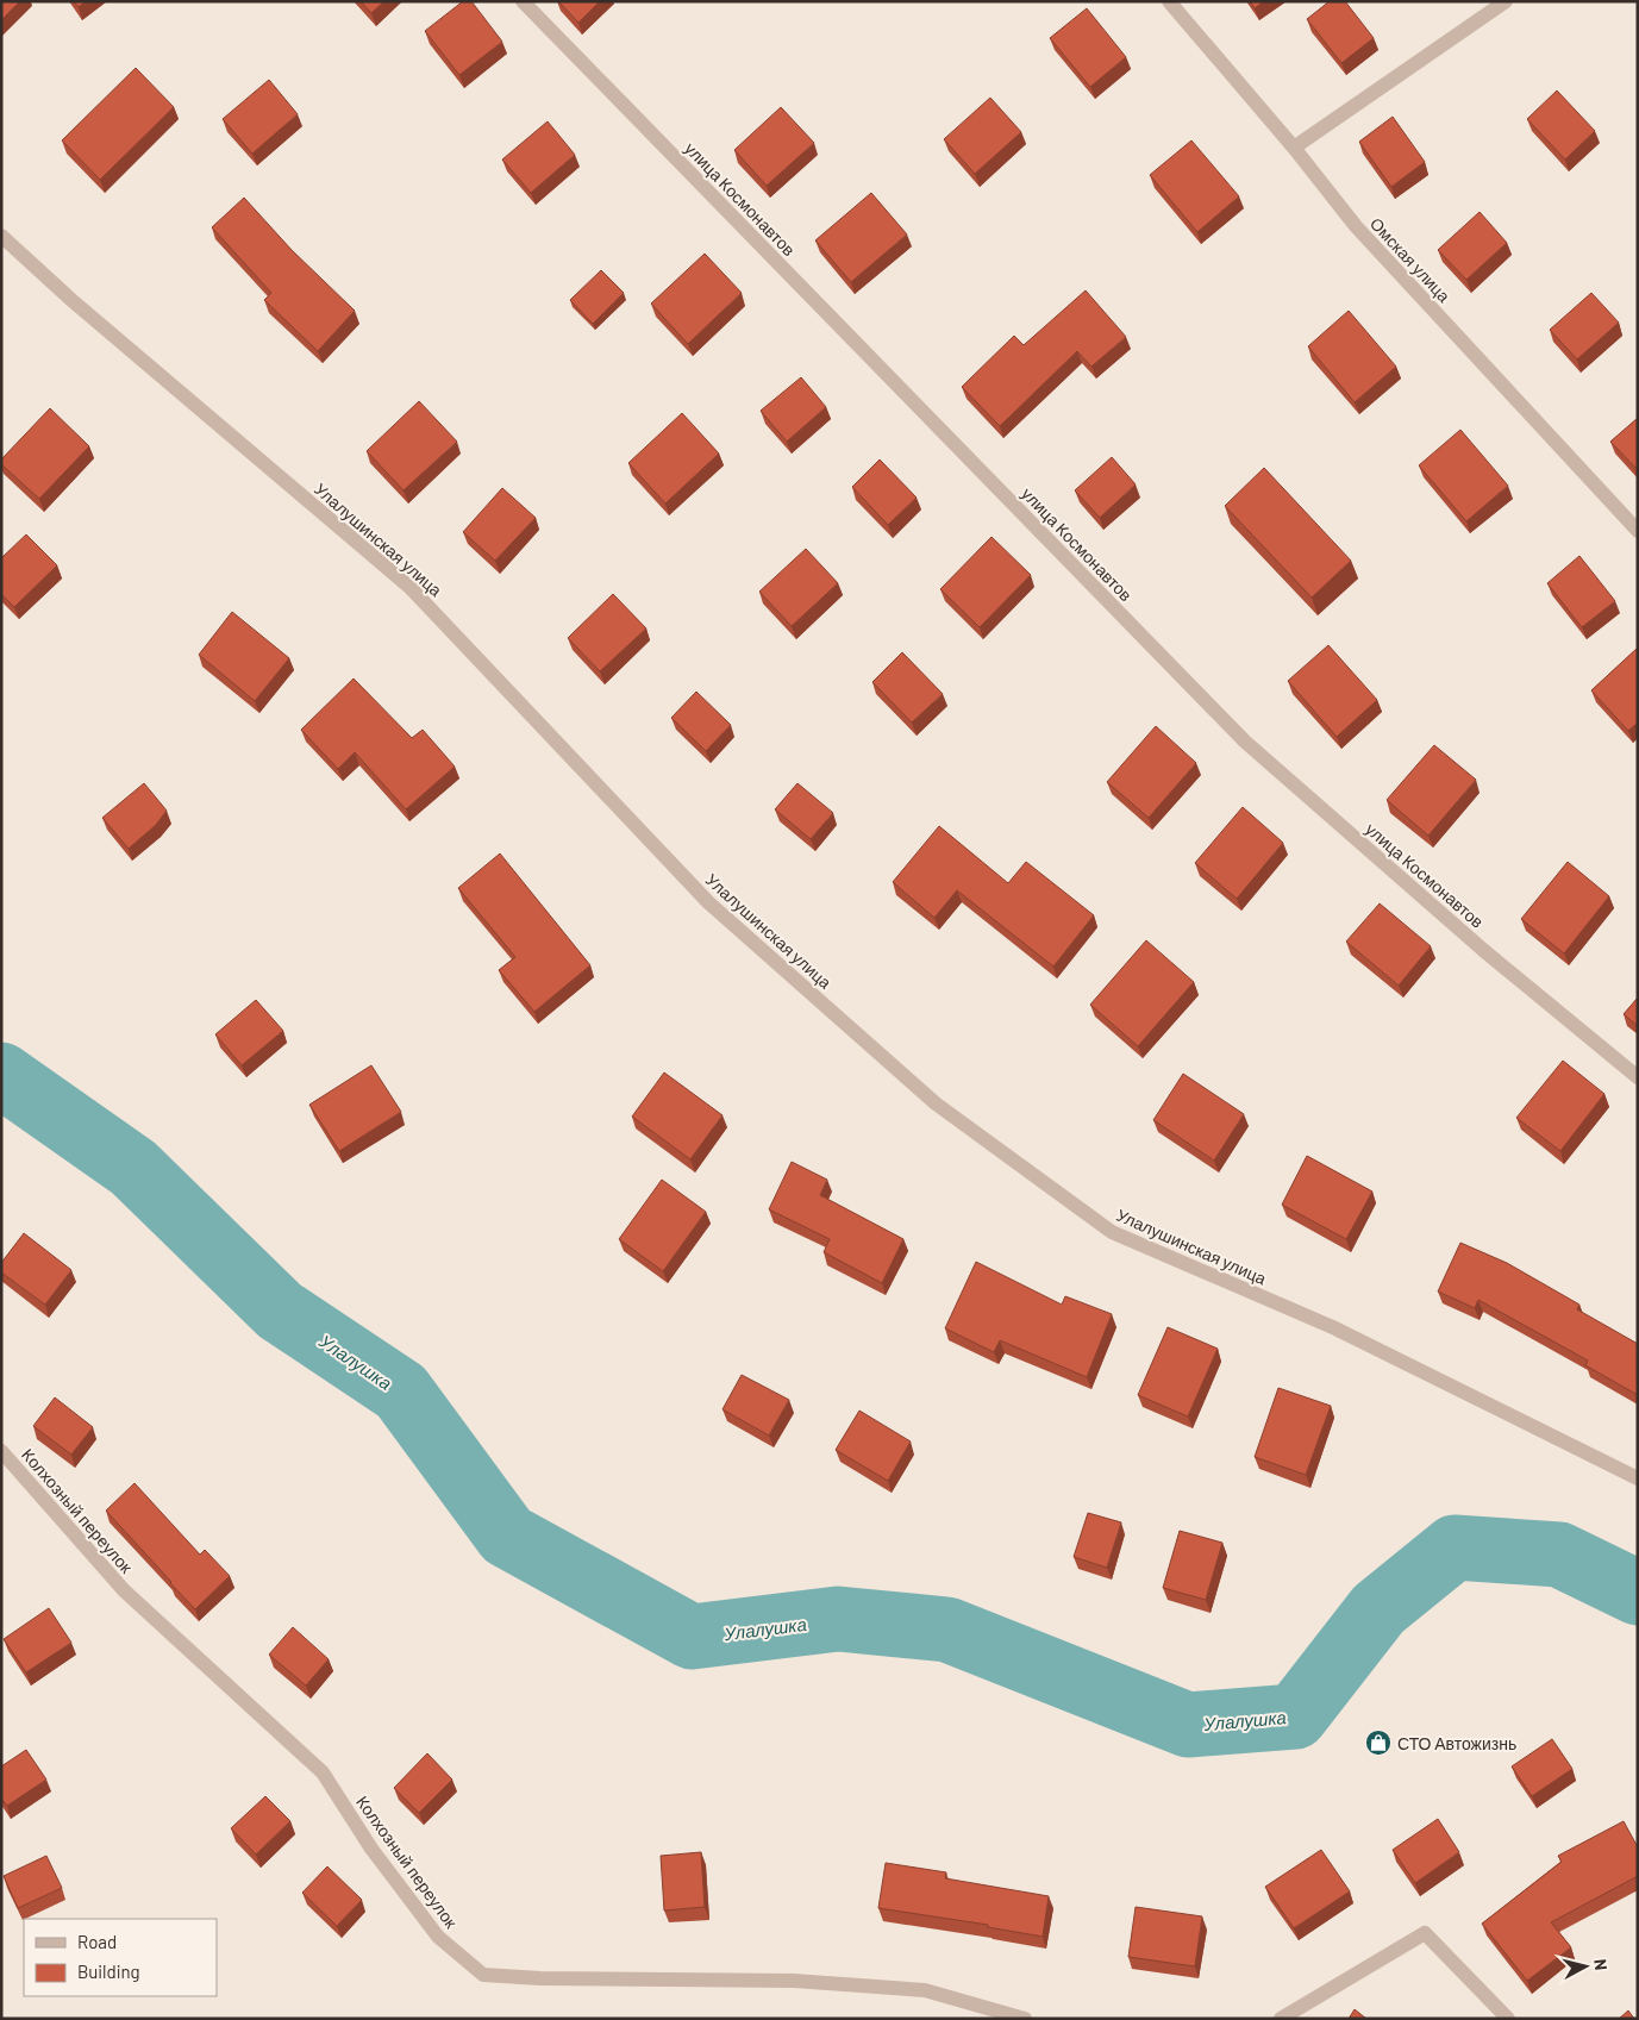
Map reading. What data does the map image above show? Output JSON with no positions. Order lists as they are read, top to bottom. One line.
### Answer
{"streets":{"street":["улица Космонавтов","Омская улица","Улалушинская улица","Колхозный переулок"]},"water":["Улалушка"],"places":{"shop":["СТО Автожизнь"]},"legend":["Road","Building"],"north":"right"}
